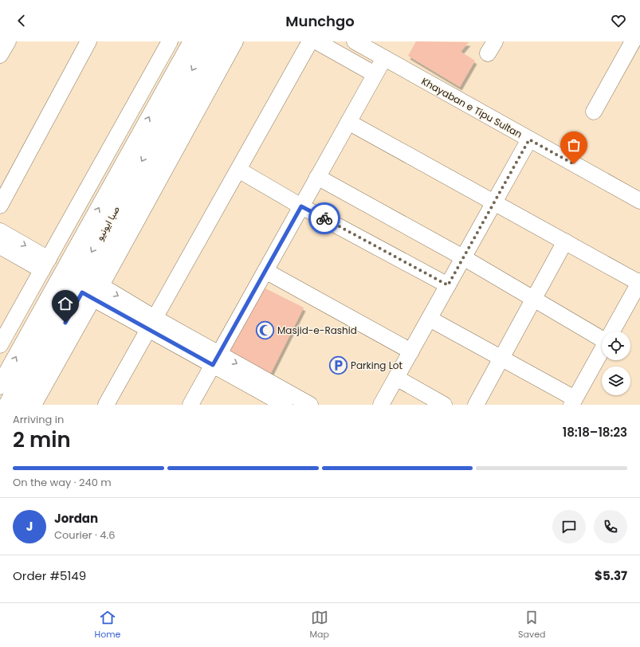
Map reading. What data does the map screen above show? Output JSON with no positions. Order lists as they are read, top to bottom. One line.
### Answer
{"streets":{"main road":["صبا ایونیو"],"street":["Khayaban e Tipu Sultan"]},"places":{"mosque":["Masjid-e-Rashid"],"parking":["Parking Lot"]},"page":{"header":"Munchgo","heading":["2 min","Arriving in","18:18–18:23"],"panel":["Jordan","Courier · 4.6","Order #5149","$5.37"],"bar":"On the way · 240 m","round":"J","tabs":["Home","Map","Saved"]}}
